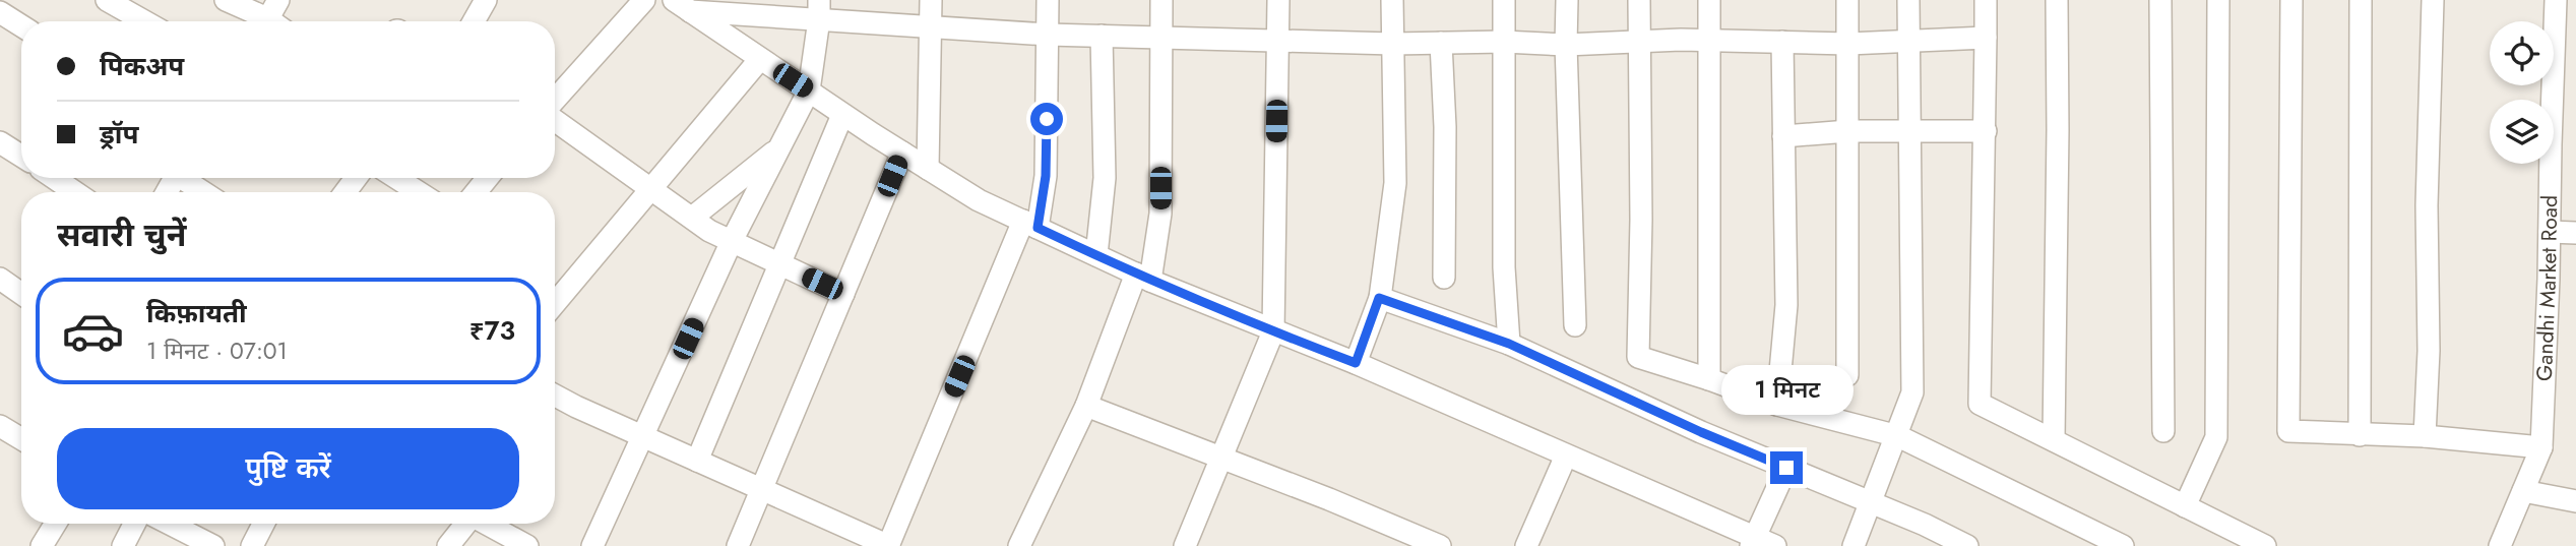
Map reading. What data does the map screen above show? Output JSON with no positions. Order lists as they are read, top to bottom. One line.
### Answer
{"streets":{"street":["Gandhi Market Road"]},"page":{"banner":["पिकअप","ड्रॉप"],"heading":"सवारी चुनें","list":[{"name":"किफ़ायती","note":"1 मिनट · 07:01","value":"₹73"}],"bubble":"1 मिनट","buttons":"पुष्टि करें"}}
